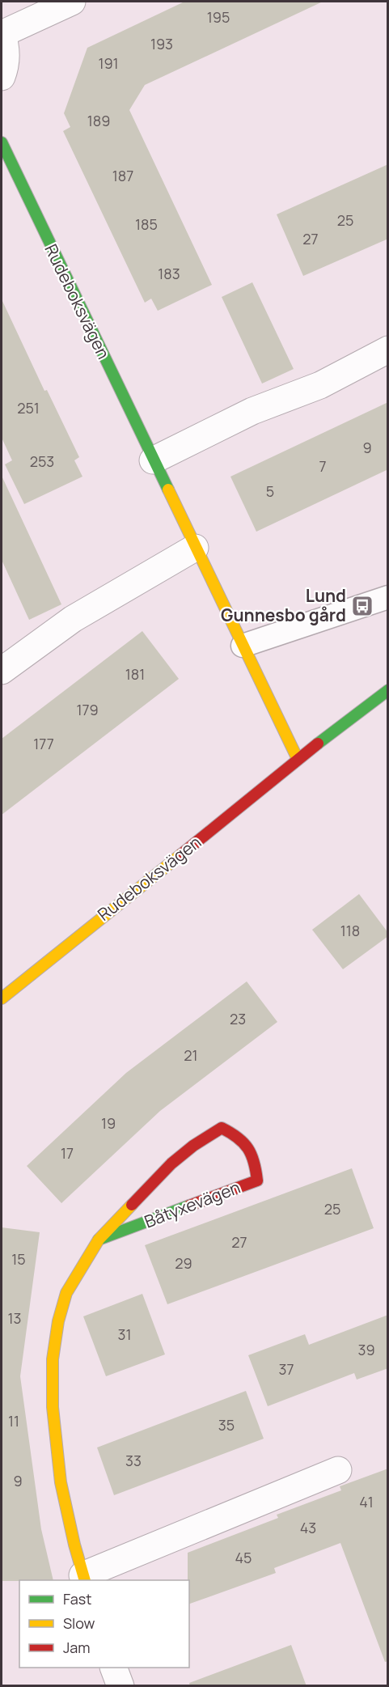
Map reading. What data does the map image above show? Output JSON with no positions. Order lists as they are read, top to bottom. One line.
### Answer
{"streets":{"street":["Rudeboksvägen","Båtyxevägen"]},"places":{"bus stop":["Lund Gunnesbo gård"]},"house_numbers":["195","193","191","189","187","25","185","27","183","251","9","253","7","5","181","179","177","118","23","21","19","17","25","27","15","29","13","31","39","37","11","35","33","9","41","43","45"],"legend":["Fast","Slow","Jam"]}
